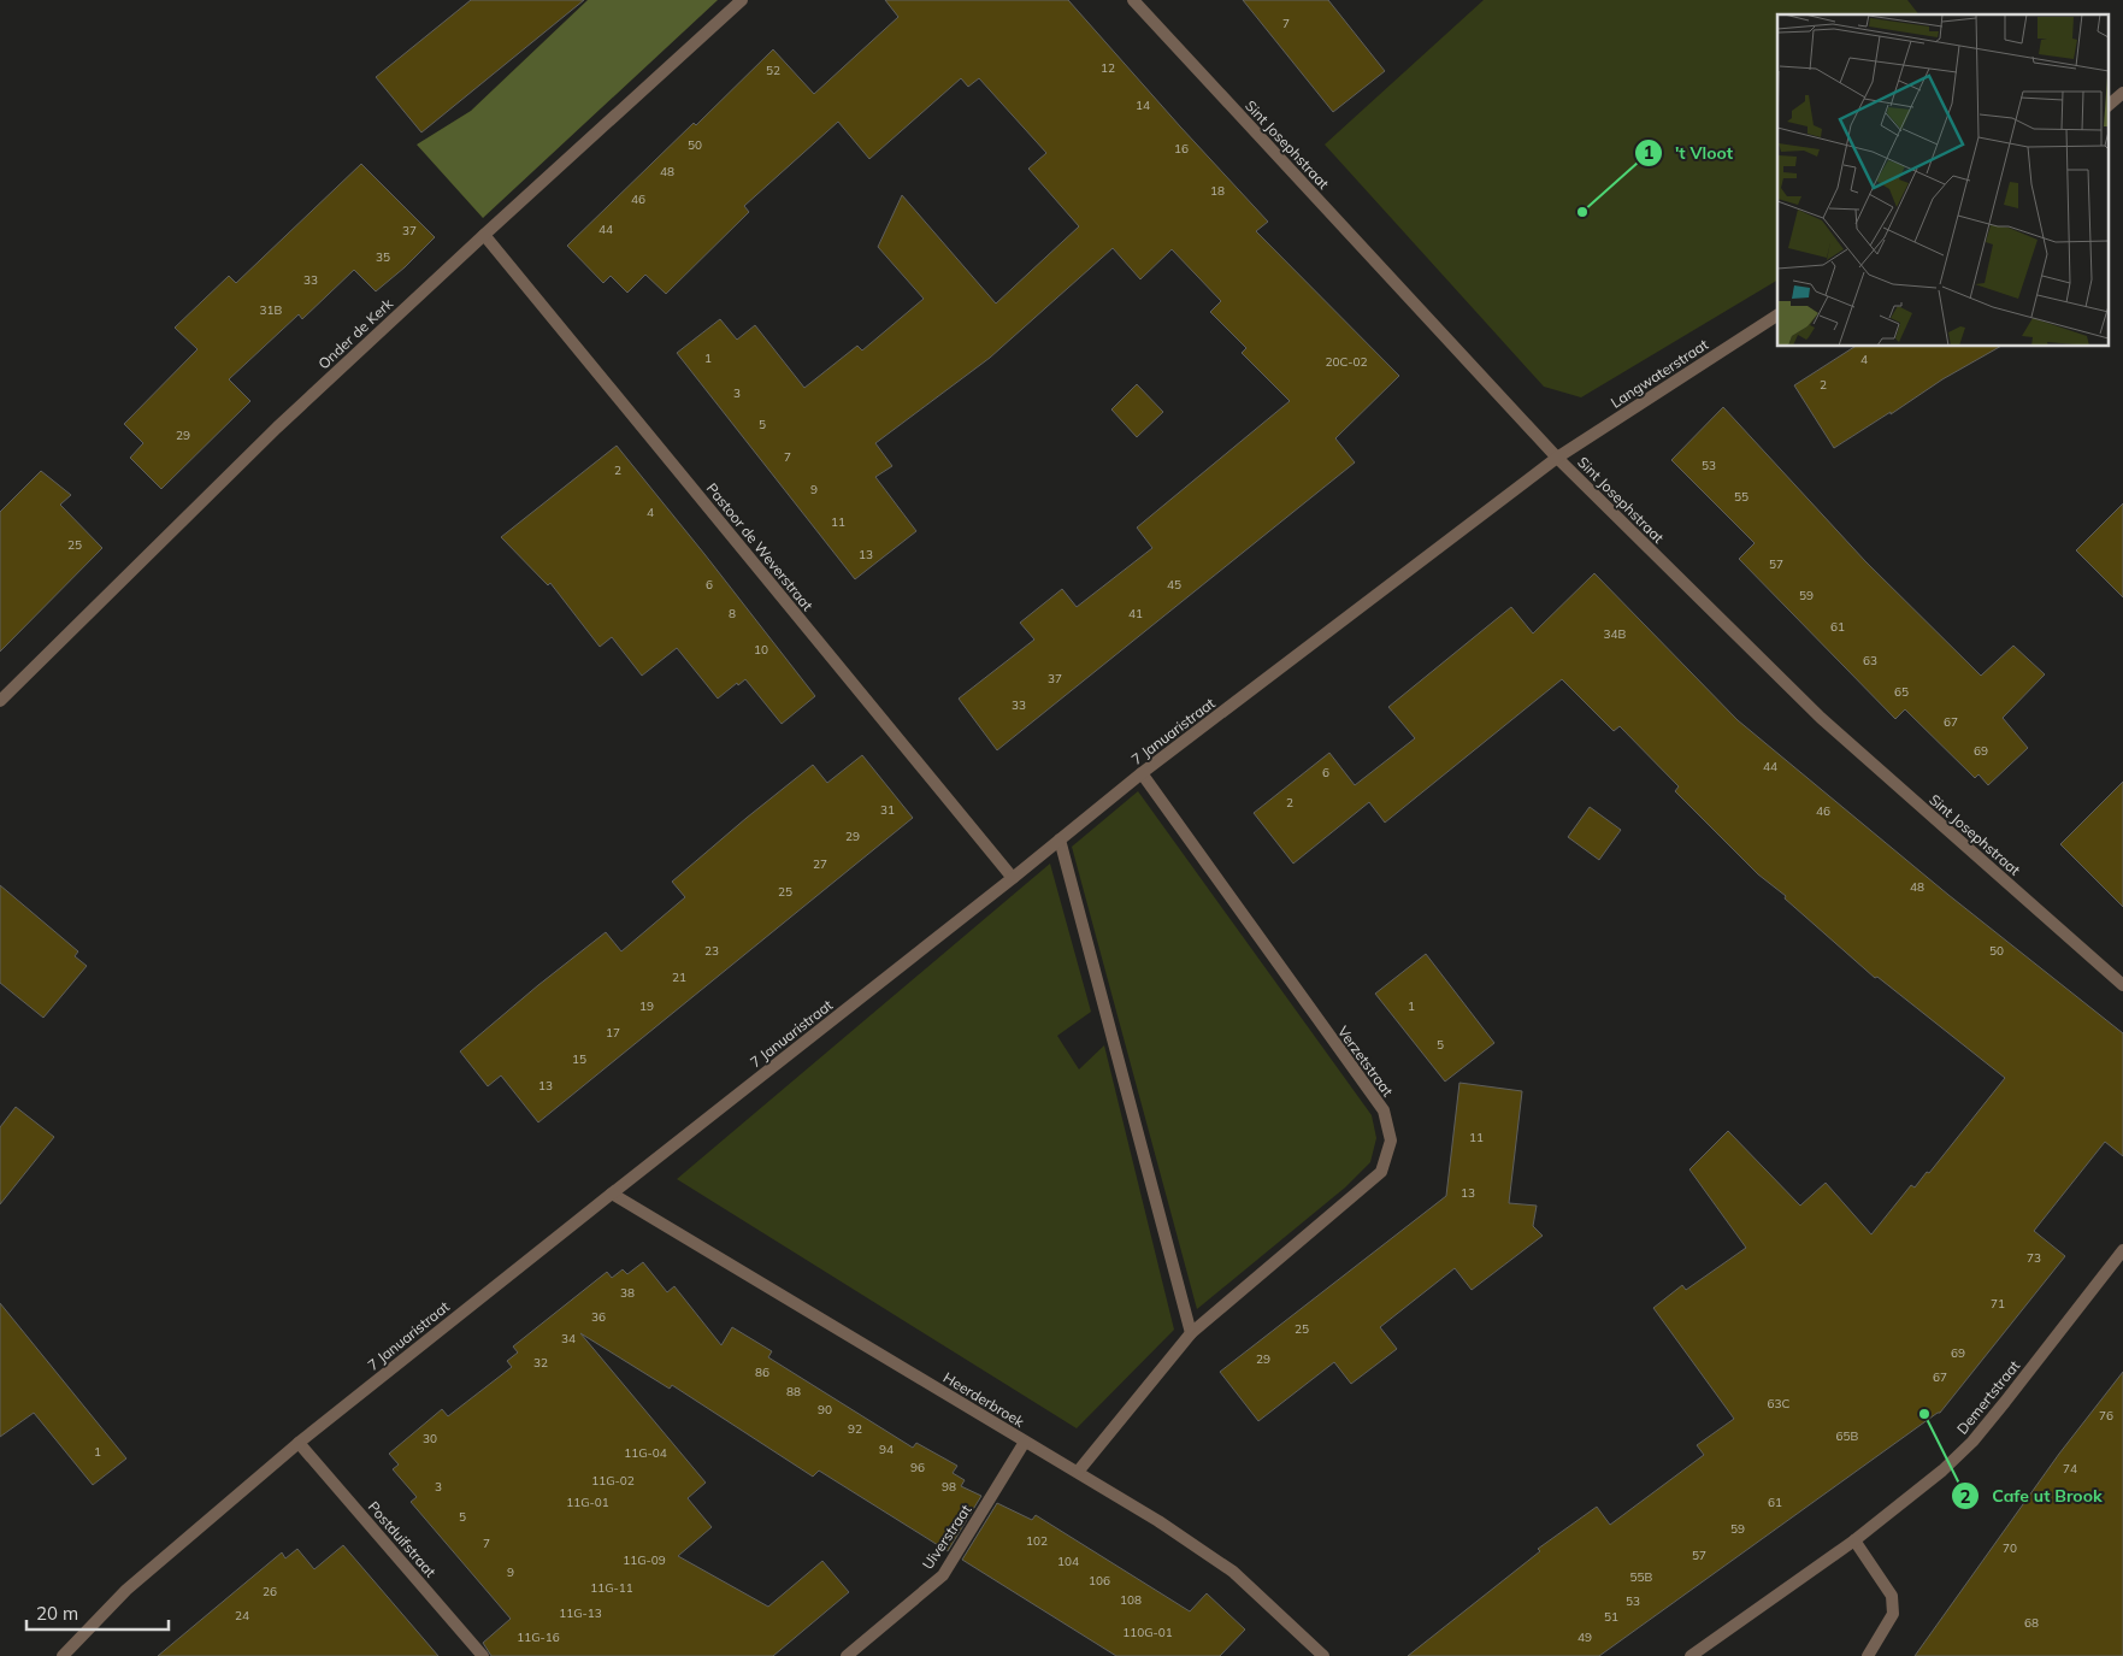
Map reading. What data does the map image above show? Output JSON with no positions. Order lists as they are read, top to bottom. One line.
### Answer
{"streets":{"street":["Sint Josephstraat","Onder de Kerk","Langwaterstraat","Pastoor de Weverstraat","7 Januaristraat","Verzetstraat","Demertstraat","Heerderbroek","Uiverstraat","Postduifstraat"]},"crossings":[["Sint Josephstraat","Langwaterstraat"],["Sint Josephstraat","7 Januaristraat"],["Onder de Kerk","Pastoor de Weverstraat"],["Langwaterstraat","7 Januaristraat"],["Pastoor de Weverstraat","7 Januaristraat"],["7 Januaristraat","Verzetstraat"],["7 Januaristraat","Heerderbroek"],["7 Januaristraat","Postduifstraat"],["Verzetstraat","Heerderbroek"],["Heerderbroek","Uiverstraat"]],"places":["'t Vloot","Cafe ut Brook"],"house_numbers":["7","12","52","14","50","16","48","18","46","44","37","35","33","31B","1","4","20C-02","2","3","5","29","7","53","2","9","55","4","11","25","13","57","6","45","59","8","41","61","34B","10","63","37","65","33","67","69","44","6","2","31","46","29","27","48","25","23","50","21","19","1","17","5","15","13","11","13","73","38","71","36","25","34","69","29","32","86","67","88","63C","90","76","92","65B","30","94","1","11G-04","96","74","11G-02","3","98","11G-01","61","5","59","102","7","70","57","11G-09","104","9","55B","106","11G-11","26","108","53","11G-13","24","51","68","110G-01","11G-16","49"],"scale_bar":"20 m"}
